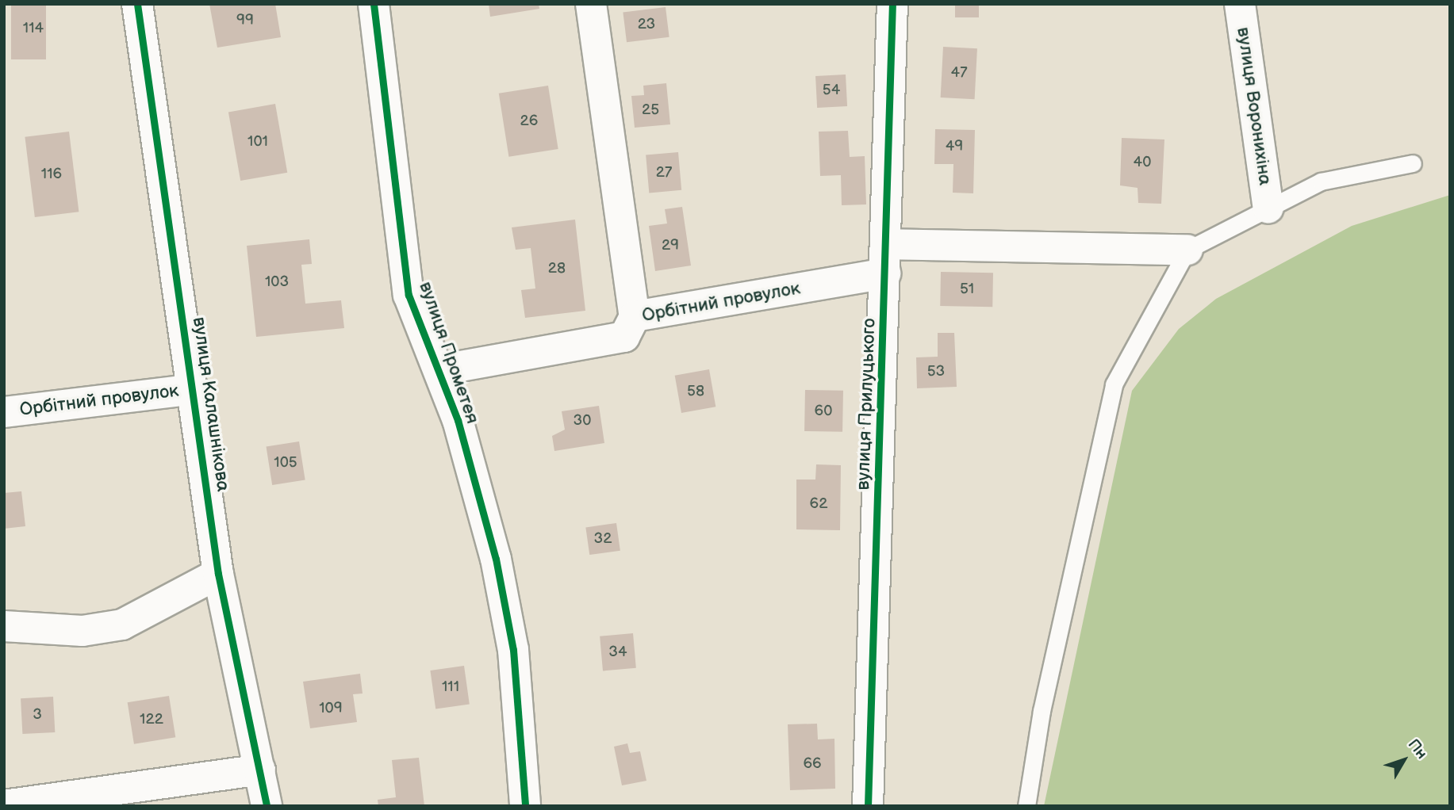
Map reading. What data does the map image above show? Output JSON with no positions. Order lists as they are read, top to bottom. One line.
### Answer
{"streets":{"street":["вулиця Воронихіна","Орбітний провулок","вулиця Прометея","вулиця Калашнікова","вулиця Прилуцького"]},"crossings":[["Орбітний провулок","вулиця Прометея"],["Орбітний провулок","вулиця Калашнікова"],["Орбітний провулок","вулиця Прилуцького"]],"house_numbers":["99","23","114","47","54","25","26","101","49","40","27","116","29","28","103","51","53","58","60","30","105","62","32","34","111","109","3","122","66"],"north":"top right"}
